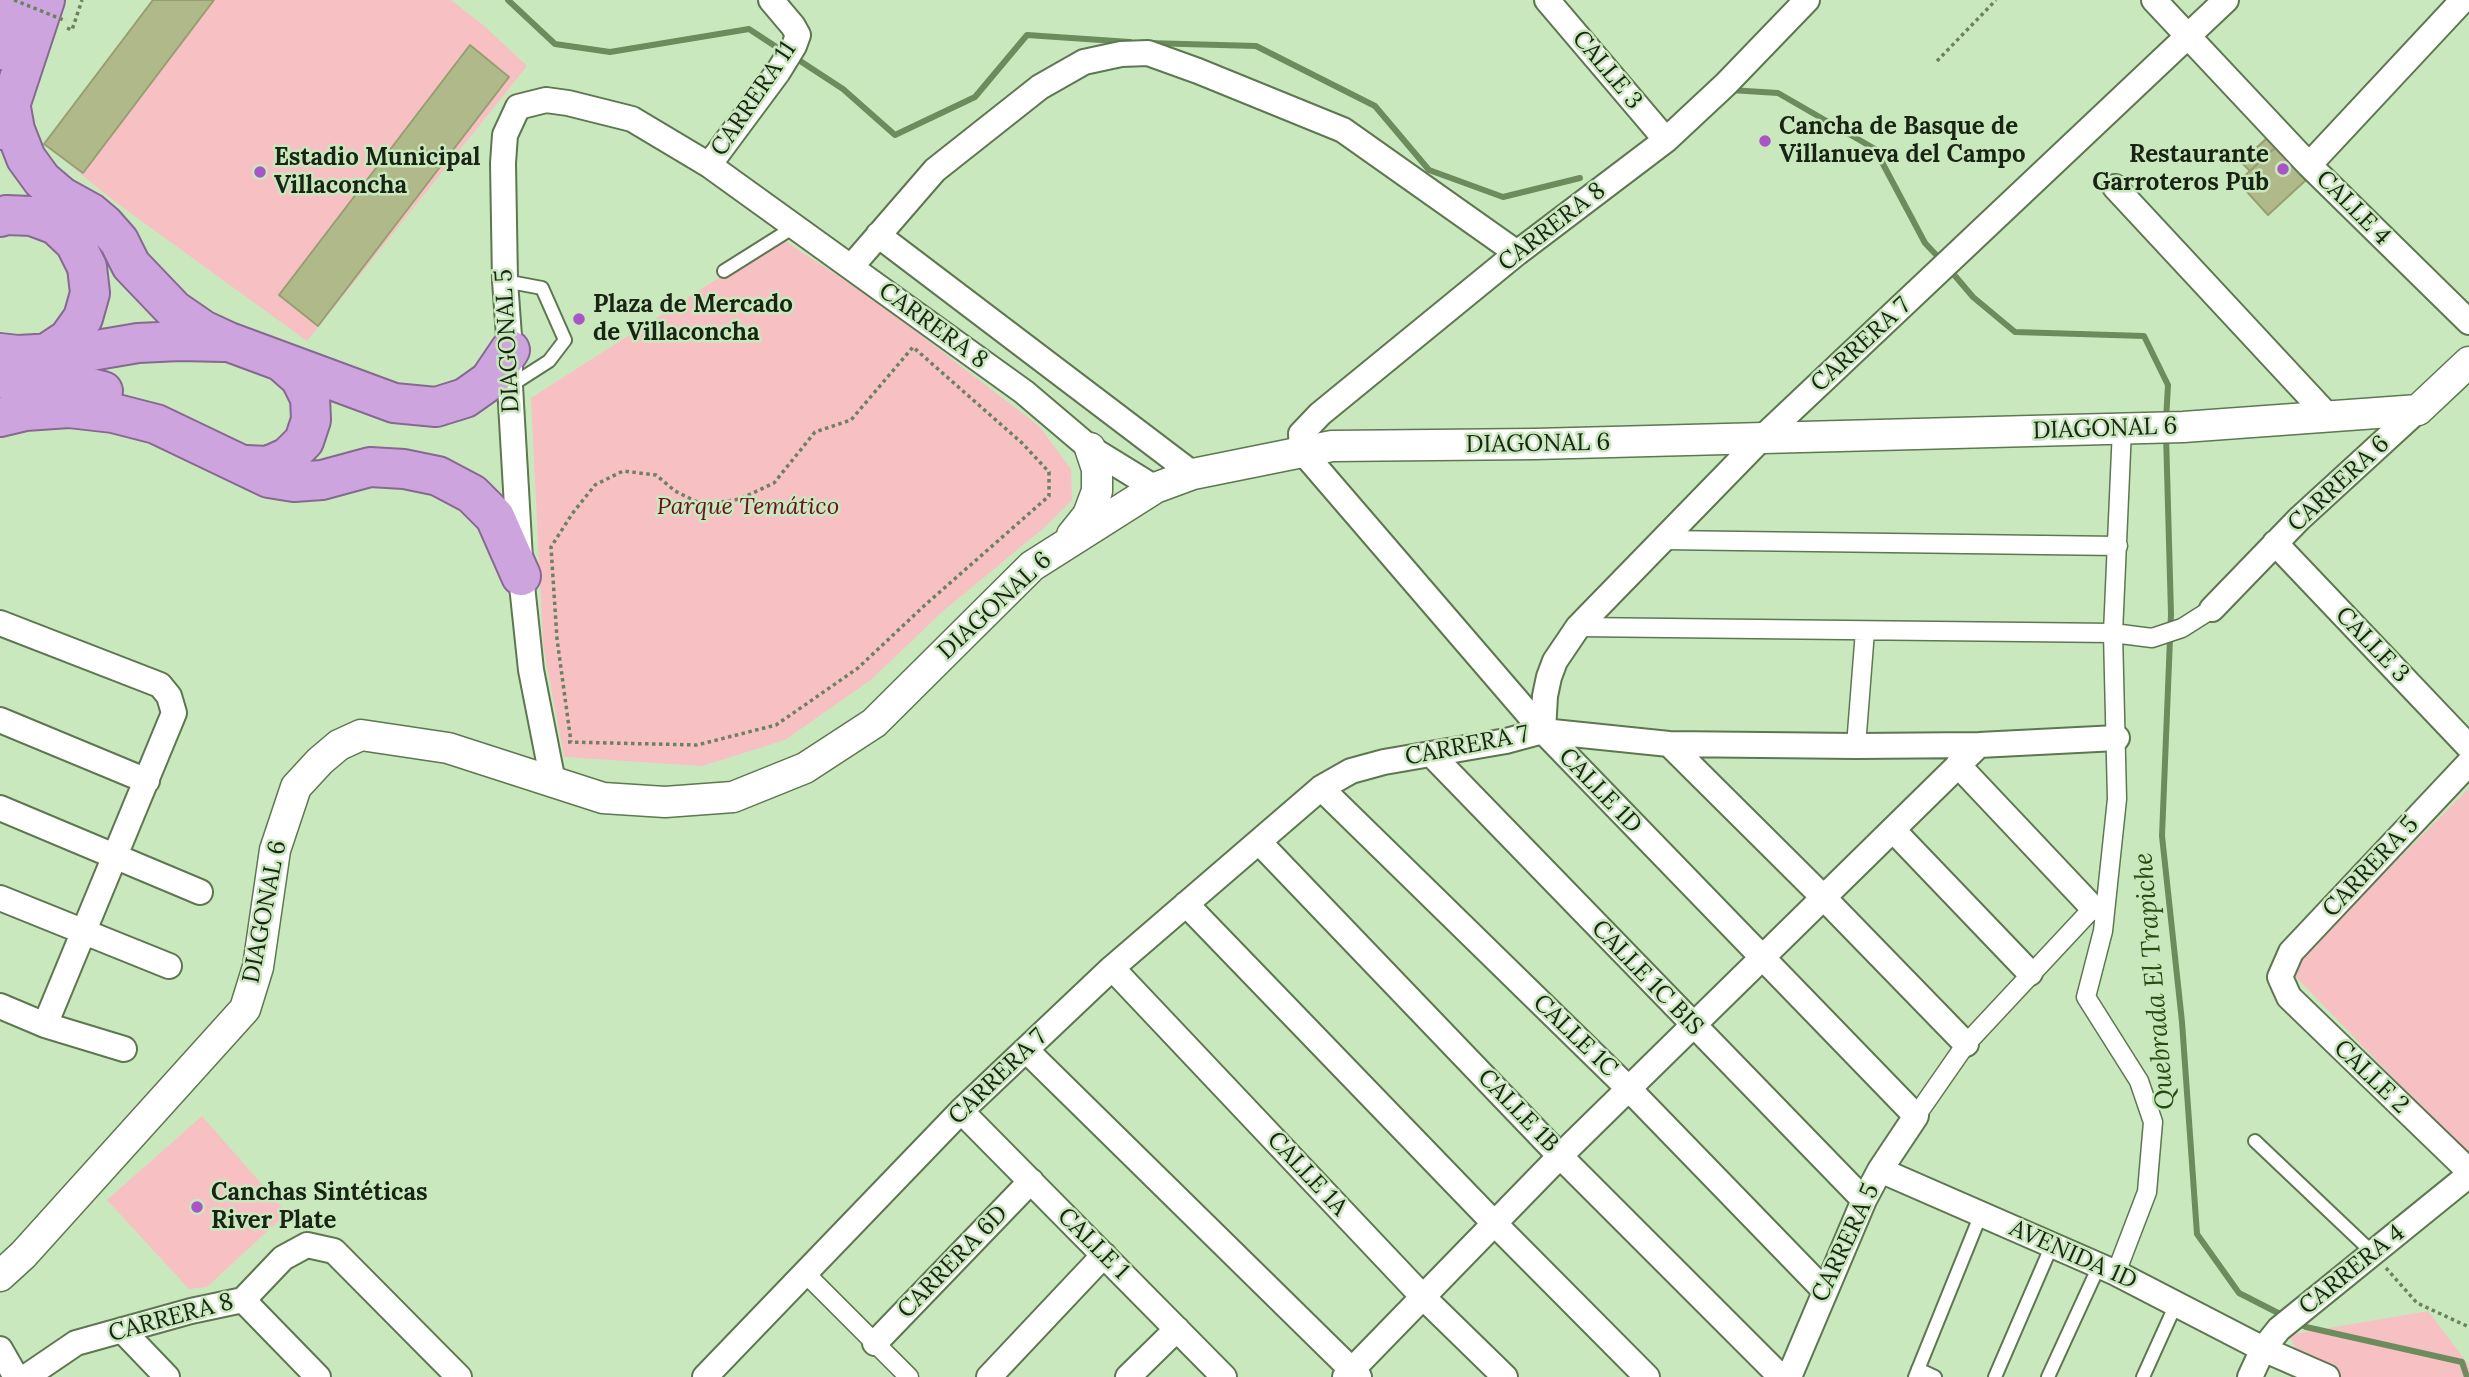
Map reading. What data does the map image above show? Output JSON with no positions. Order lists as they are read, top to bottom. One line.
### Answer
{"streets":{"street":["CALLE 3","CARRERA 11","CALLE 4","CARRERA 8","DIAGONAL 5","CARRERA 7","DIAGONAL 6","CARRERA 6","CALLE 1D","CARRERA 5","CALLE 1C BIS","CALLE 1C","CALLE 2","CALLE 1B","CALLE 1A","CALLE 1","AVENIDA 1D","CARRERA 6D","CARRERA 4"]},"crossings":[["CALLE 3","CARRERA 8"],["CALLE 3","CARRERA 6"],["CARRERA 11","CARRERA 8"],["CARRERA 11","DIAGONAL 5"],["CALLE 4","CARRERA 7"],["CARRERA 8","DIAGONAL 5"],["CARRERA 8","DIAGONAL 6"],["CARRERA 8","CALLE 1D"],["DIAGONAL 5","DIAGONAL 6"],["CARRERA 7","DIAGONAL 6"],["CARRERA 7","CALLE 1D"],["CARRERA 7","CALLE 1C BIS"],["CARRERA 7","CALLE 1C"],["CARRERA 7","CALLE 1B"],["CARRERA 7","CALLE 1A"],["CARRERA 7","CALLE 1"],["DIAGONAL 6","CARRERA 6"],["DIAGONAL 6","CALLE 1D"],["CALLE 1D","CARRERA 5"],["CARRERA 5","CALLE 1C BIS"],["CARRERA 5","CALLE 1C"],["CARRERA 5","CALLE 2"],["CARRERA 5","AVENIDA 1D"],["CALLE 2","CARRERA 4"],["CALLE 1","CARRERA 6D"],["AVENIDA 1D","CARRERA 4"]],"water":["Quebrada El Trapiche"],"parks":["Parque Temático"],"places":["Cancha de Basque de Villanueva del Campo","Restaurante Garroteros Pub","Estadio Municipal Villaconcha","Plaza de Mercado de Villaconcha","Canchas Sintéticas River Plate"]}
